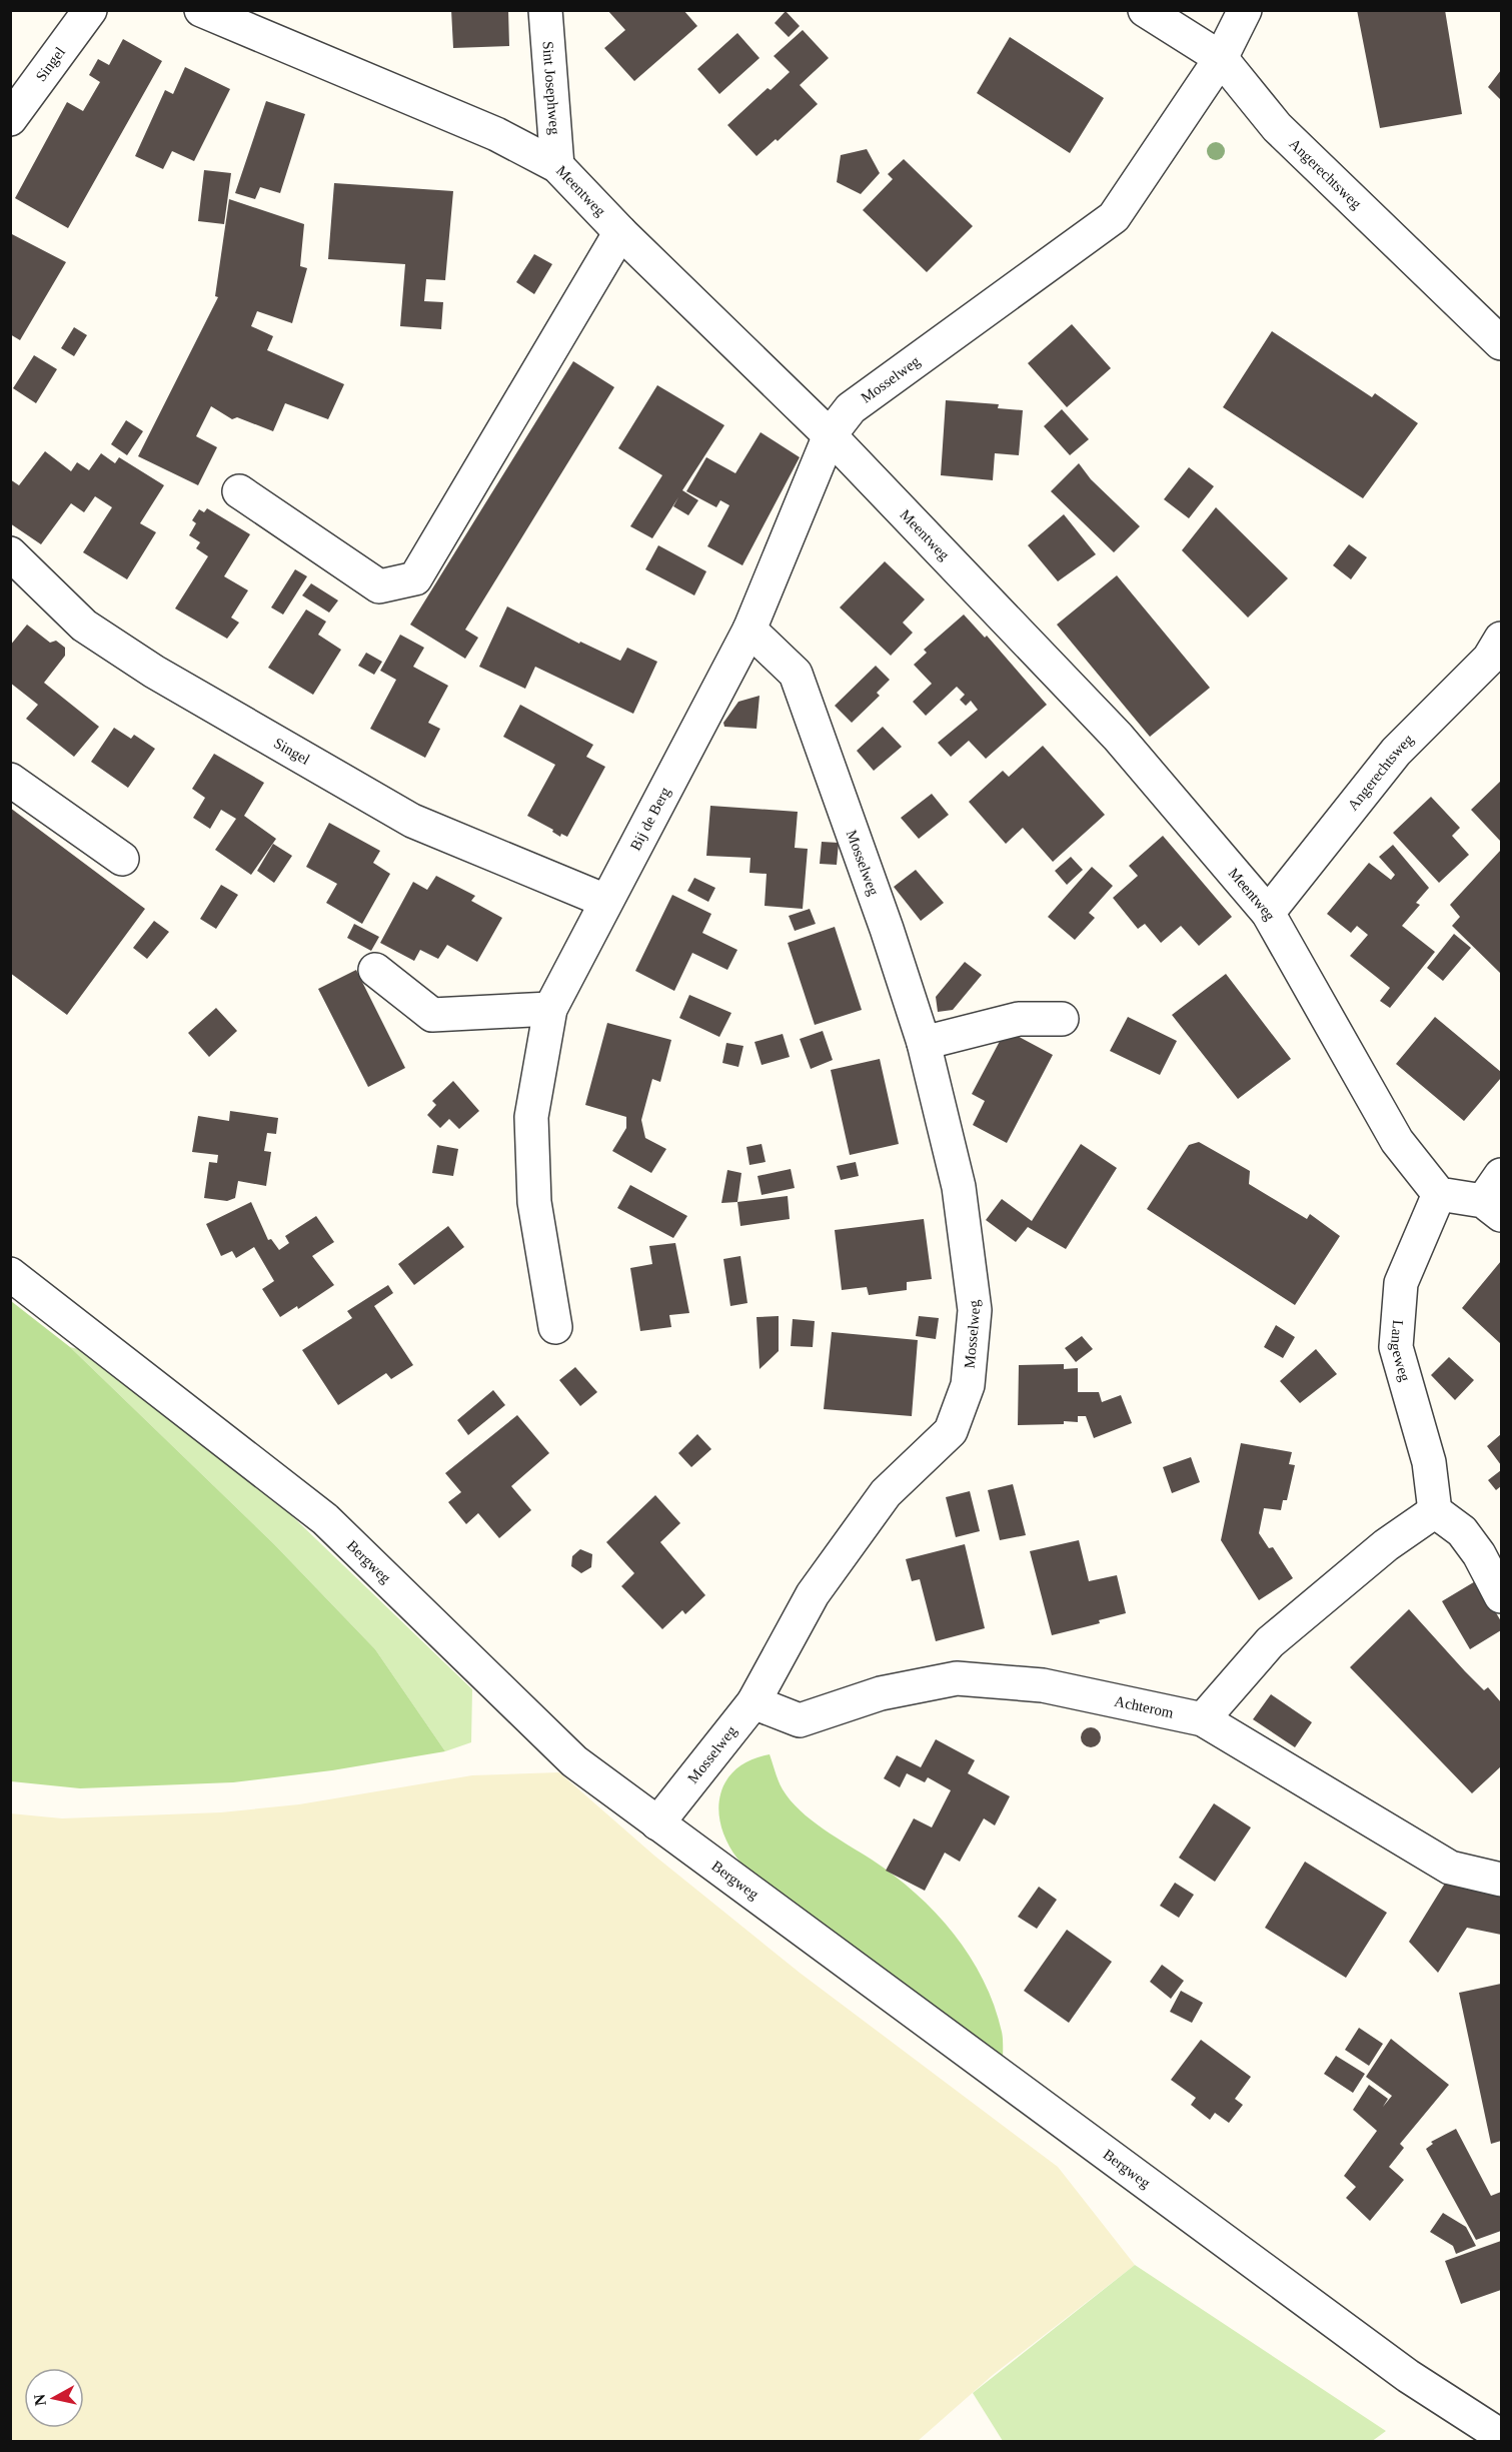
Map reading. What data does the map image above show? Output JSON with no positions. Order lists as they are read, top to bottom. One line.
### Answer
{"streets":{"street":["Singel","Sint Josephweg","Angerechtsweg","Meentweg","Mosselweg","Bij de Berg","Langeweg","Bergweg","Achterom"]},"crossings":[["Singel","Bij de Berg"],["Sint Josephweg","Meentweg"],["Angerechtsweg","Meentweg"],["Angerechtsweg","Mosselweg"],["Meentweg","Mosselweg"],["Meentweg","Langeweg"],["Mosselweg","Bij de Berg"],["Mosselweg","Bergweg"],["Mosselweg","Achterom"]],"north":"left"}
